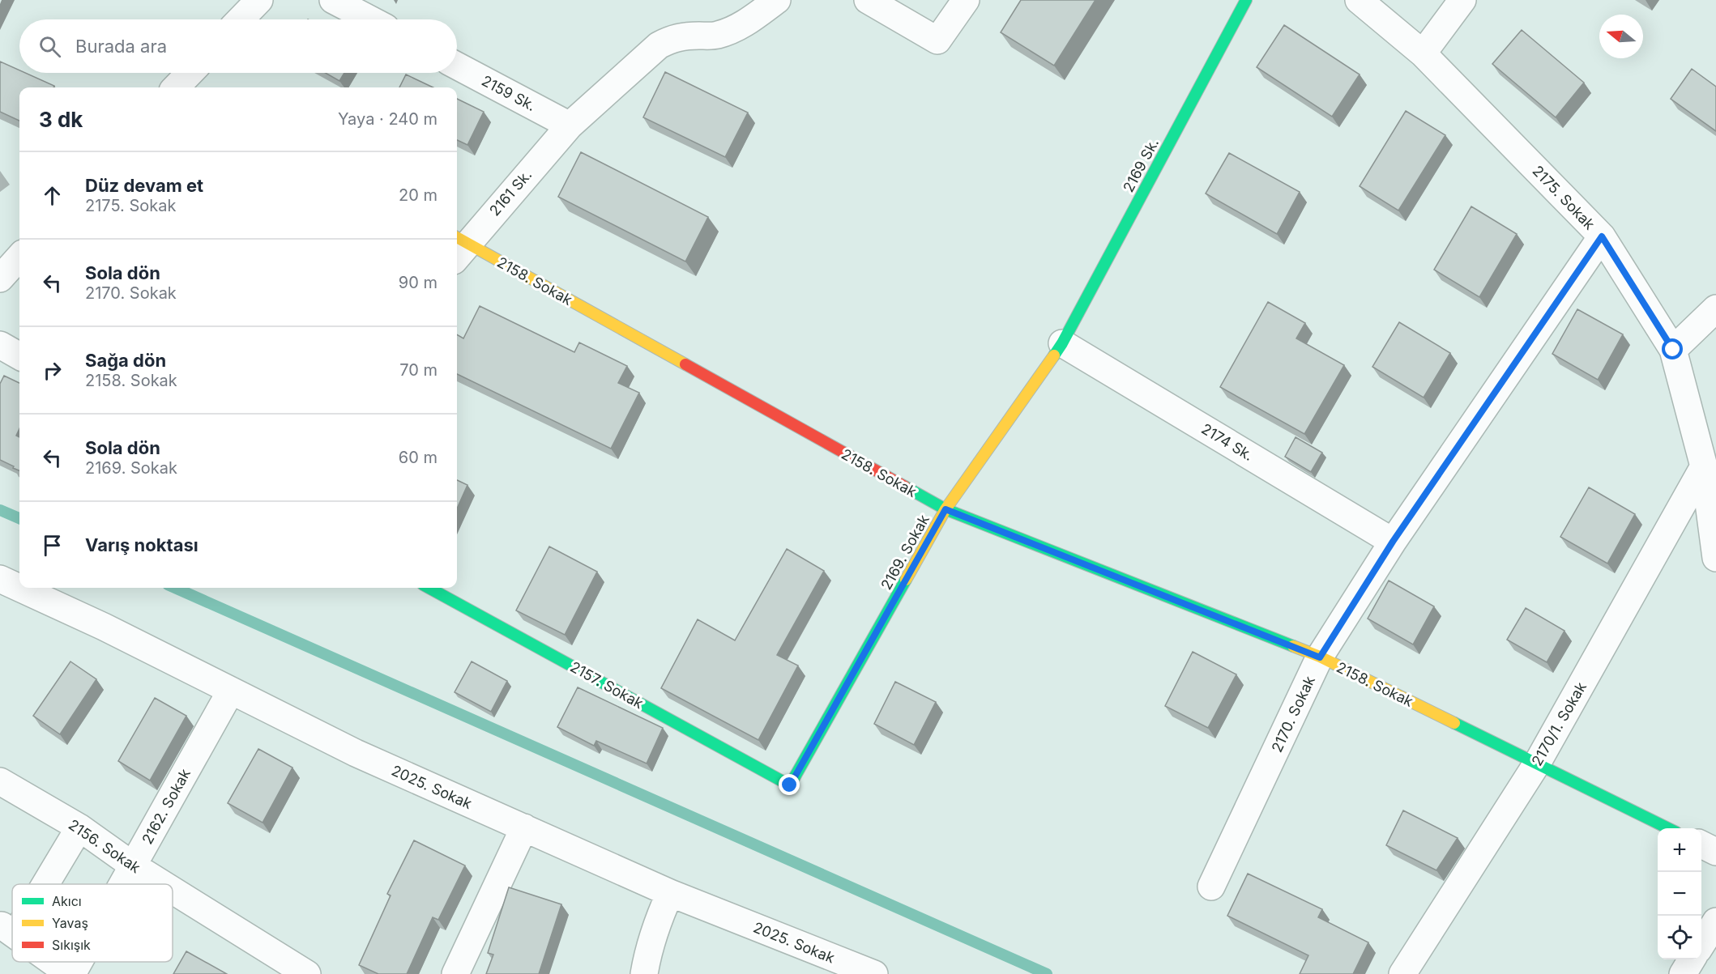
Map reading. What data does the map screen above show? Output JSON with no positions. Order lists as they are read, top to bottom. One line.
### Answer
{"streets":{"street":["2159 Sk.","2169 Sk.","2161 Sk.","2175. Sokak","2158. Sokak","2174 Sk.","2169. Sokak","2157. Sokak","2170. Sokak","2170/1. Sokak","2025. Sokak","2162. Sokak","2156. Sokak"]},"crossings":[["2159 Sk.","2161 Sk."],["2169 Sk.","2174 Sk."],["2169 Sk.","2169. Sokak"],["2161 Sk.","2158. Sokak"],["2175. Sokak","2170. Sokak"],["2175. Sokak","2170/1. Sokak"],["2158. Sokak","2169. Sokak"],["2158. Sokak","2170. Sokak"],["2158. Sokak","2170/1. Sokak"],["2174 Sk.","2169. Sokak"],["2174 Sk.","2170. Sokak"],["2169. Sokak","2157. Sokak"],["2025. Sokak","2162. Sokak"],["2162. Sokak","2156. Sokak"]],"legend":["Akıcı","Yavaş","Sıkışık"],"north":"left","page":{"search":"Burada ara","heading":["3 dk","Yaya · 240 m"],"list":[["Düz devam et","2175. Sokak","20 m"],["Sola dön","2170. Sokak","90 m"],["Sağa dön","2158. Sokak","70 m"],["Sola dön","2169. Sokak","60 m"],"Varış noktası"],"map_buttons":["+","−"]}}
